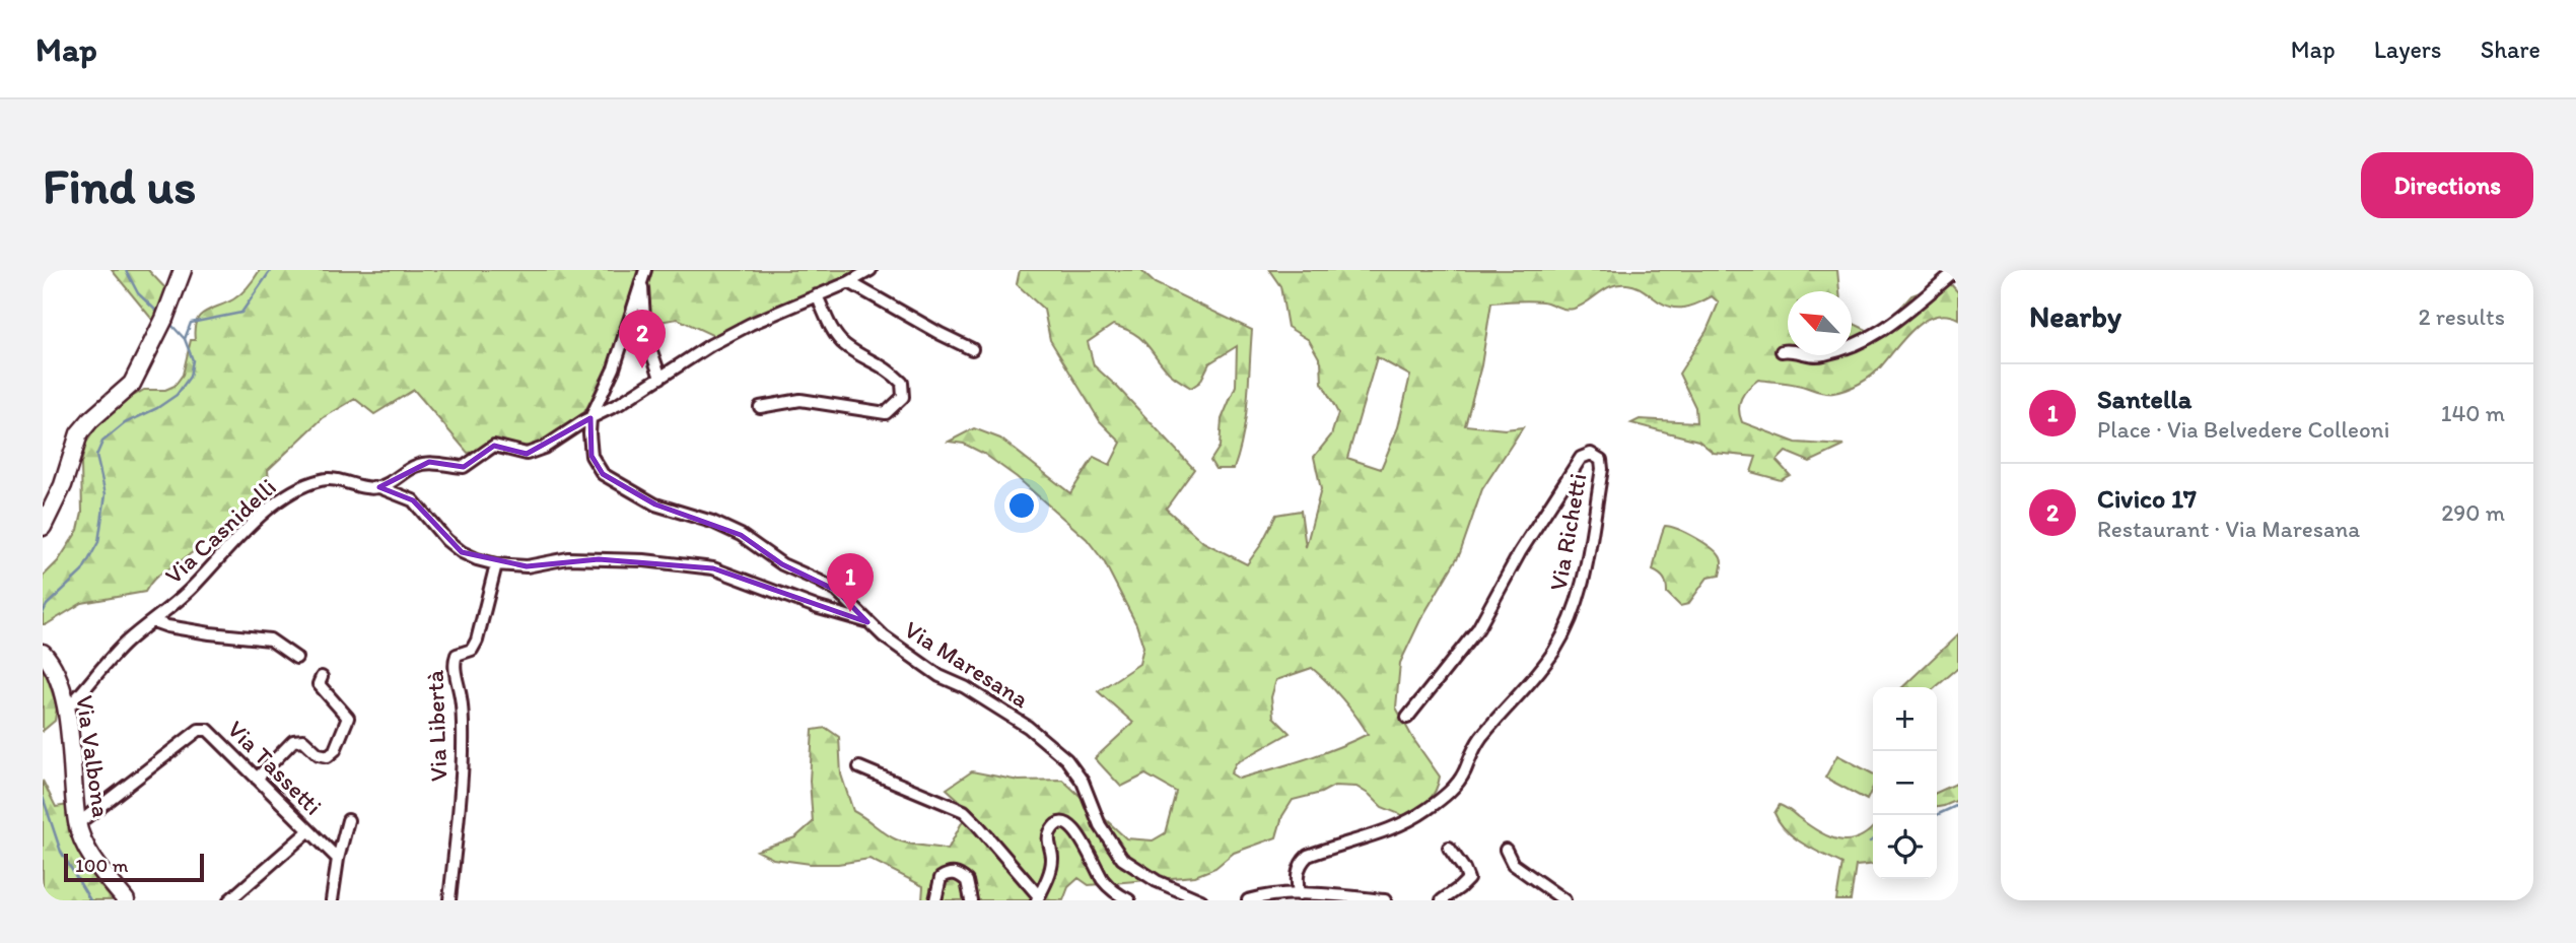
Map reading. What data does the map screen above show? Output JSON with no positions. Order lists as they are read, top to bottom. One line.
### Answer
{"streets":{"street":["Via Casnidelli","Via Richetti","Via Maresana","Via Libertà","Via Valbona","Via Tassetti"]},"crossings":[["Via Casnidelli","Via Maresana"],["Via Casnidelli","Via Libertà"],["Via Casnidelli","Via Valbona"],["Via Valbona","Via Tassetti"]],"scale_bar":"100 m","north":"top left","page":{"header":"Map","nav":["Map","Layers","Share"],"buttons":"Directions","title":"Find us","heading":["Nearby","2 results"],"pins":["2","1"],"list":[{"mark":"1","name":"Santella","note":"Place · Via Belvedere Colleoni","value":"140 m"},{"mark":"2","name":"Civico 17","note":"Restaurant · Via Maresana","value":"290 m"}],"map_buttons":["+","−"],"scale":"100 m"}}
